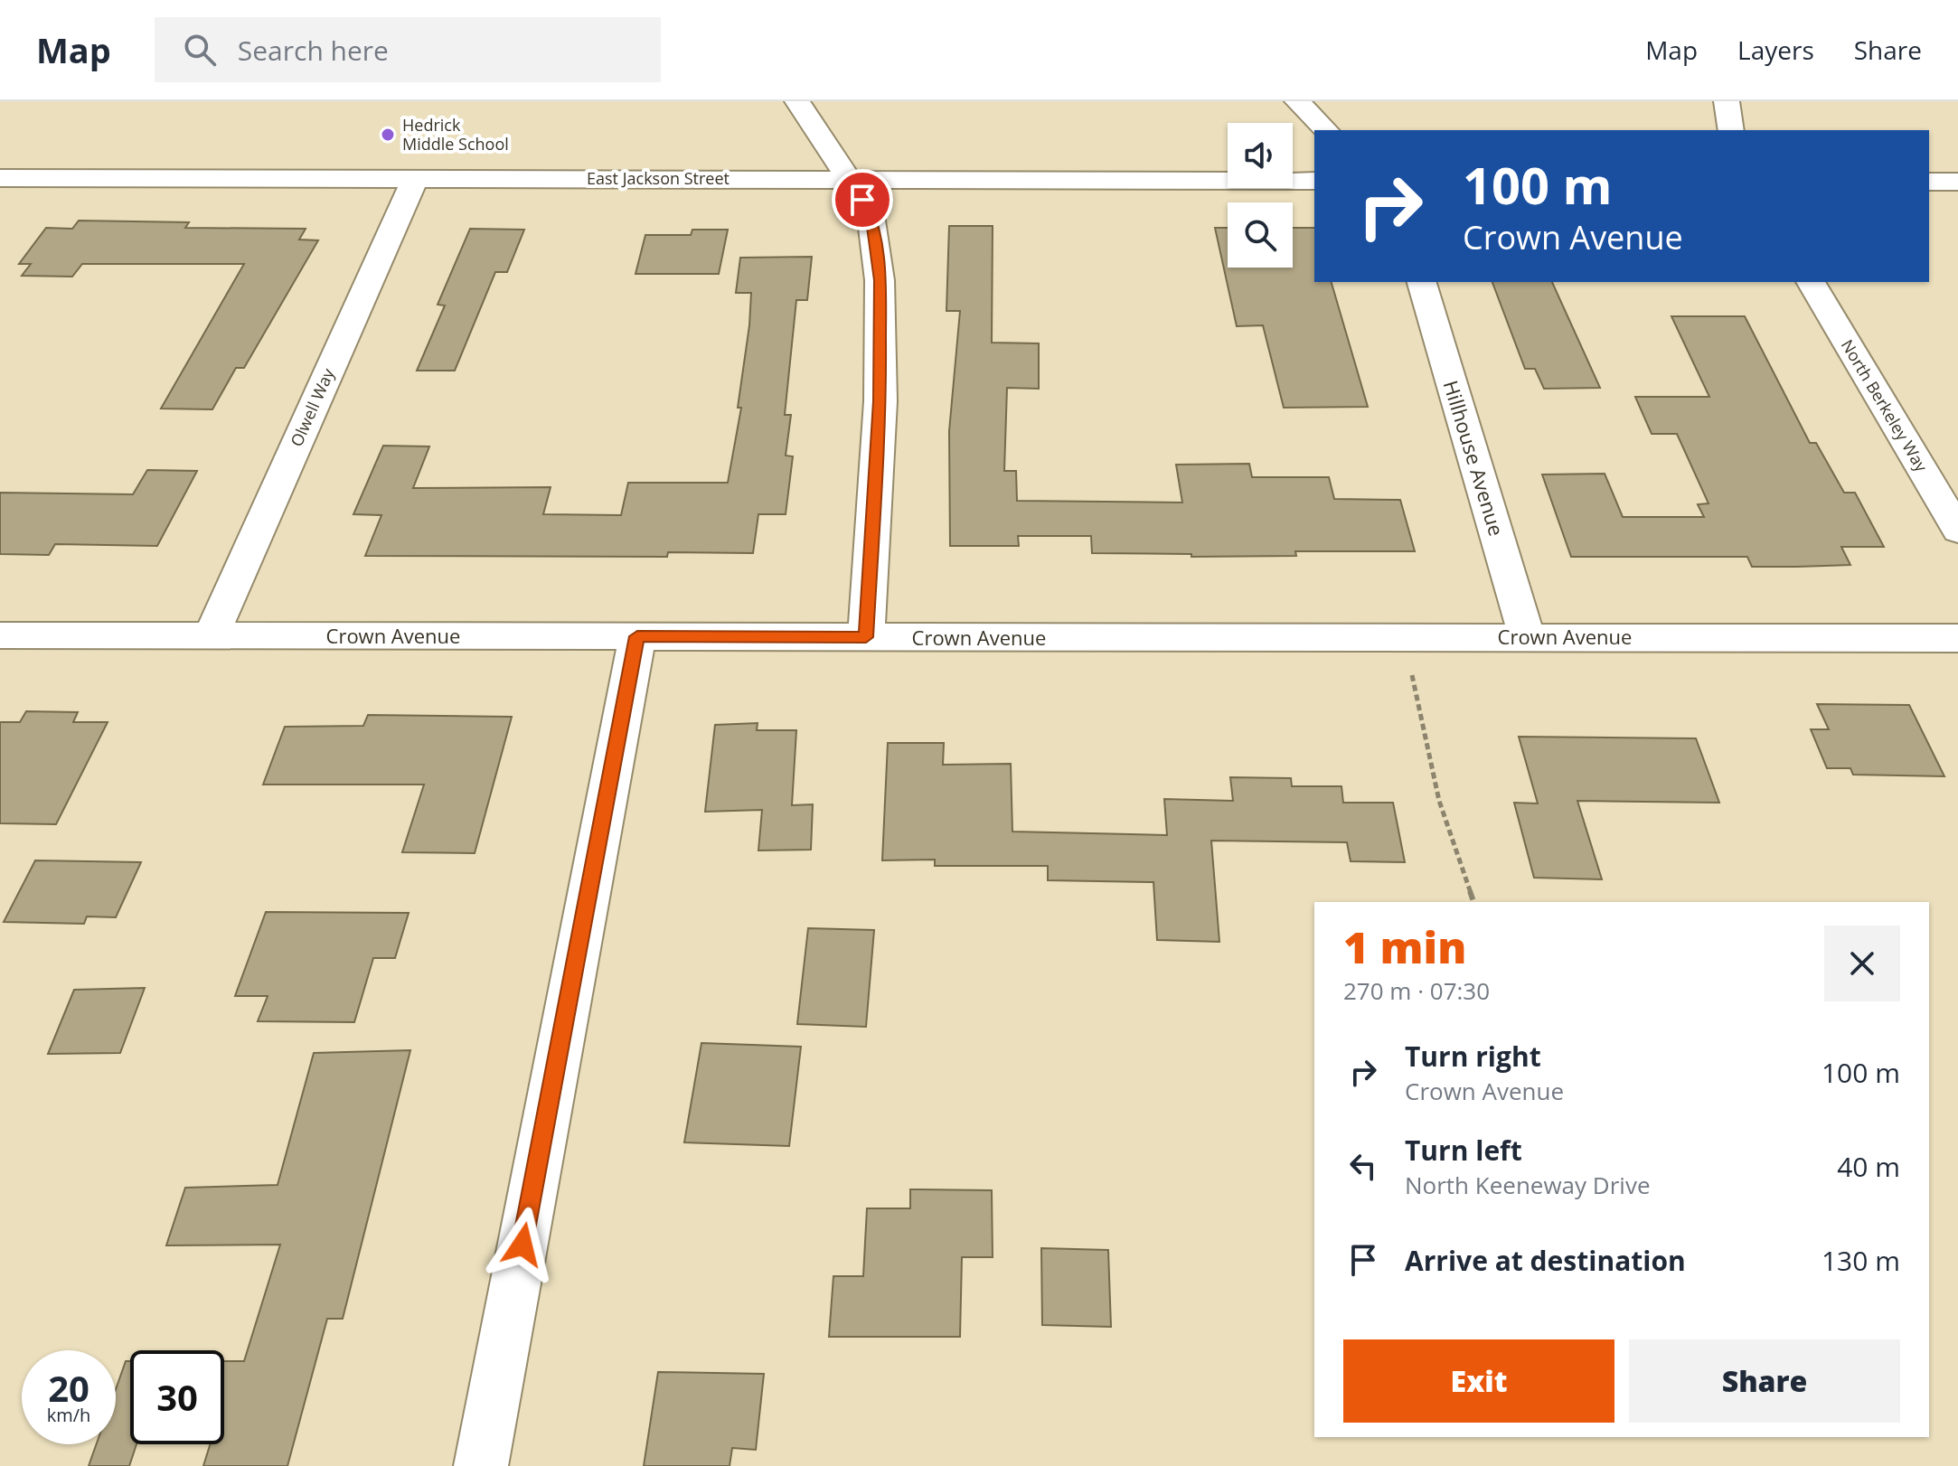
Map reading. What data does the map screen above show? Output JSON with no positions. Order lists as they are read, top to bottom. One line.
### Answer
{"streets":{"street":["East Jackson Street","North Berkeley Way","Olwell Way","Hillhouse Avenue","Crown Avenue"]},"crossings":[["East Jackson Street","Olwell Way"],["Olwell Way","Crown Avenue"],["Hillhouse Avenue","Crown Avenue"]],"places":["Hedrick Middle School"],"page":{"header":"Map","search":"Search here","nav":["Map","Layers","Share"],"turn":["100 m","Crown Avenue"],"heading":["1 min","270 m · 07:30"],"list":[{"name":"Turn right","note":"Crown Avenue","value":"100 m"},{"name":"Turn left","note":"North Keeneway Drive","value":"40 m"},{"name":"Arrive at destination","value":"130 m"}],"buttons":["Exit","Share"],"speed":"20 km/h","limit":"30"}}
